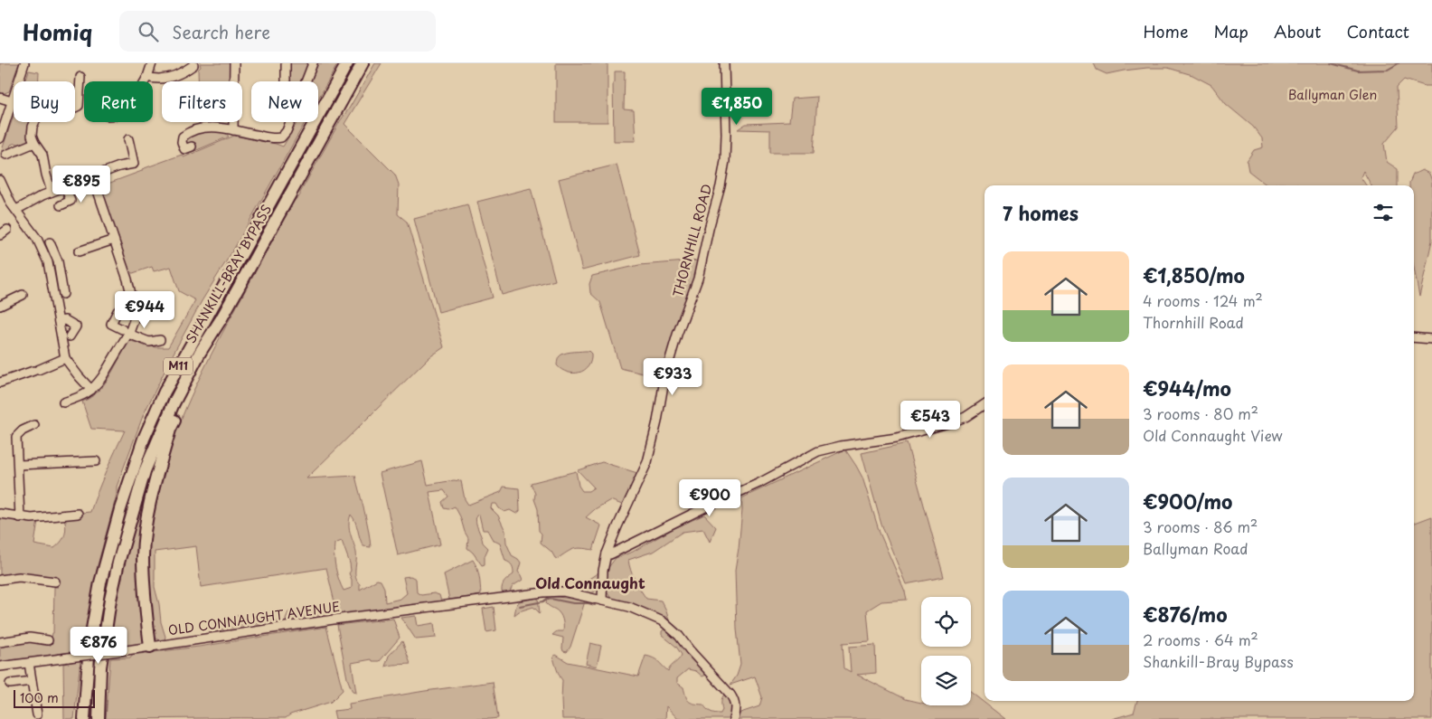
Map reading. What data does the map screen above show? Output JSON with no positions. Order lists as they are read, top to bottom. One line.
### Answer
{"streets":{"highway":["SHANKILL-BRAY BYPASS","M11"],"street":["THORNHILL ROAD","OLD CONNAUGHT AVENUE"]},"crossings":[["THORNHILL ROAD","OLD CONNAUGHT AVENUE"]],"districts":["Old Connaught"],"parks":["Ballyman Glen"],"scale_bar":"100 m","page":{"header":"Homiq","search":"Search here","nav":["Home","Map","About","Contact"],"chip":["Buy","Rent","Filters","New"],"price":["€1,850","€895","€944","€933","€543","€900","€876"],"heading":"7 homes","list":[{"name":"€1,850/mo","note":"4 rooms · 124 m² · Thornhill Road"},{"name":"€944/mo","note":"3 rooms · 80 m² · Old Connaught View"},{"name":"€900/mo","note":"3 rooms · 86 m² · Ballyman Road"},{"name":"€876/mo","note":"2 rooms · 64 m² · Shankill-Bray Bypass"}],"scale":"100 m"}}
